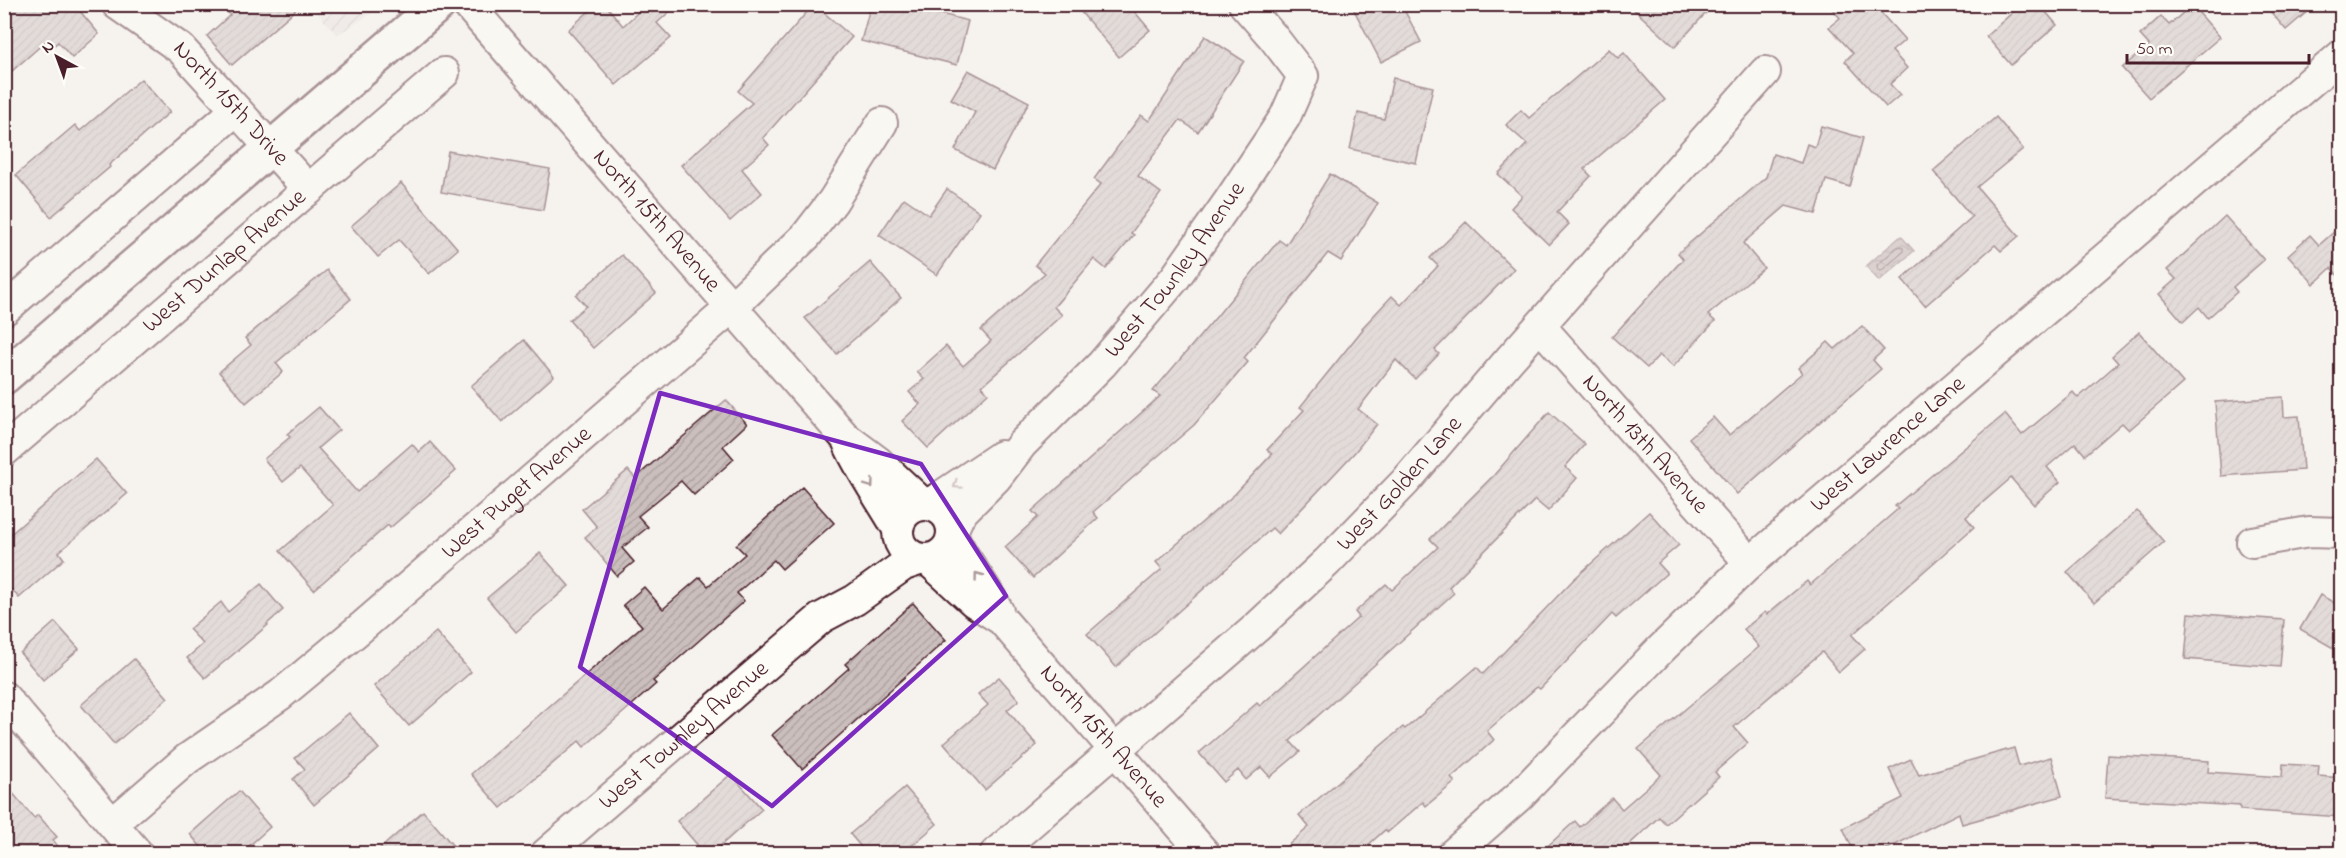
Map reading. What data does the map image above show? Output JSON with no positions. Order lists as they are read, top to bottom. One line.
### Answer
{"streets":{"street":["North 15th Drive","North 15th Avenue","West Dunlap Avenue","West Townley Avenue","North 13th Avenue","West Lawrence Lane","West Golden Lane","West Puget Avenue"]},"crossings":[["North 15th Drive","West Dunlap Avenue"],["North 15th Avenue","West Townley Avenue"],["North 15th Avenue","West Golden Lane"],["North 15th Avenue","West Puget Avenue"],["North 13th Avenue","West Lawrence Lane"],["North 13th Avenue","West Golden Lane"]],"scale_bar":"50 m","north":"top left"}
